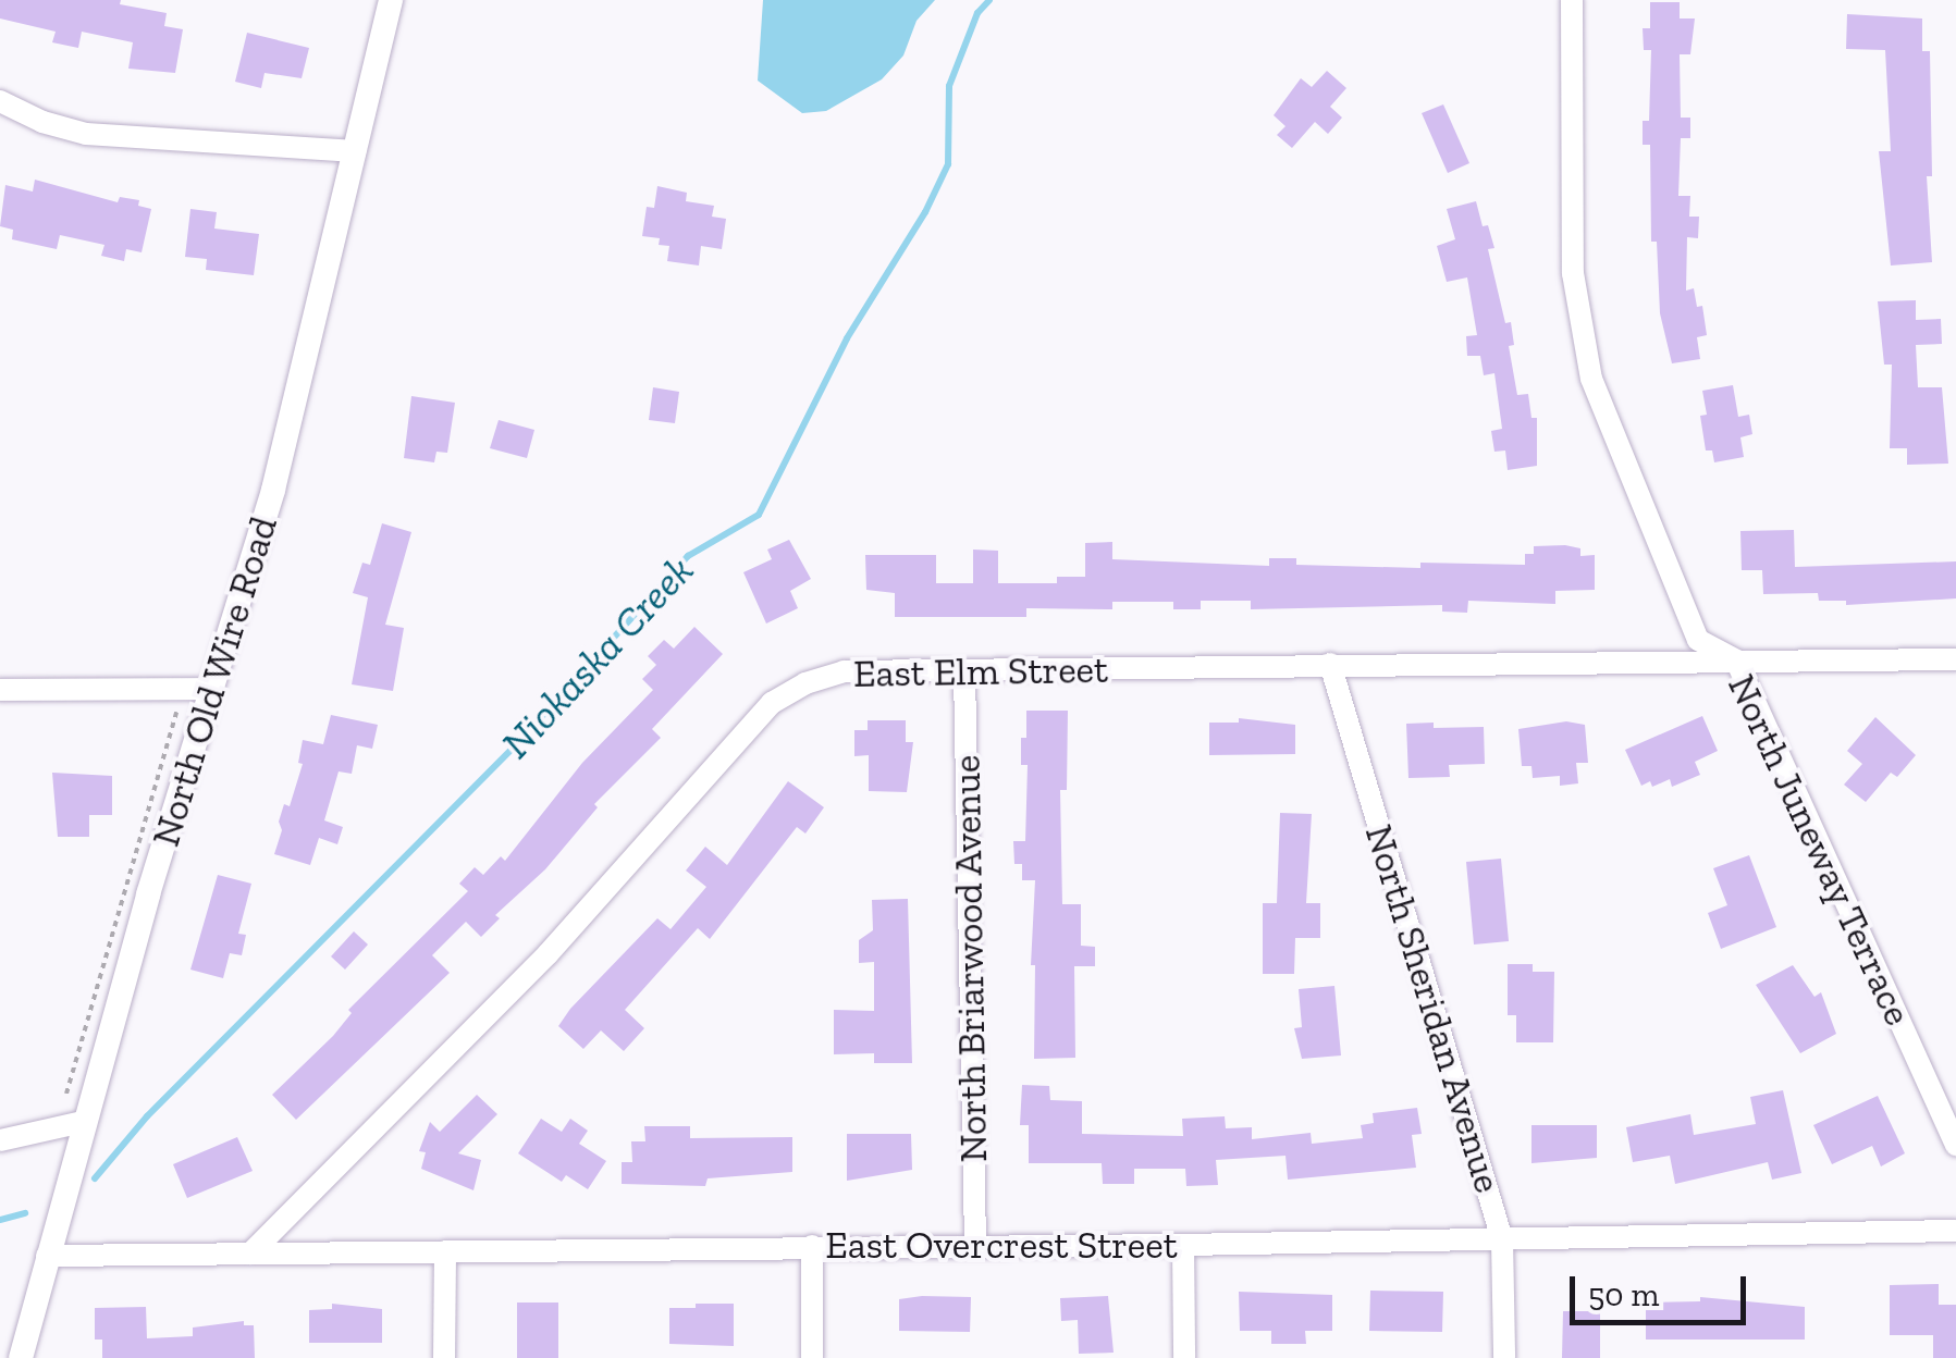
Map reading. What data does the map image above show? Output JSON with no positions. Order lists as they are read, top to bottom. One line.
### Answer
{"streets":{"street":["East Elm Street","North Old Wire Road","North Juneway Terrace","North Briarwood Avenue","North Sheridan Avenue","East Overcrest Street"]},"crossings":[["East Elm Street","North Juneway Terrace"],["East Elm Street","North Briarwood Avenue"],["East Elm Street","North Sheridan Avenue"],["East Elm Street","East Overcrest Street"],["North Old Wire Road","East Overcrest Street"],["North Briarwood Avenue","East Overcrest Street"],["North Sheridan Avenue","East Overcrest Street"]],"water":["Niokaska Creek"],"scale_bar":"50 m"}
